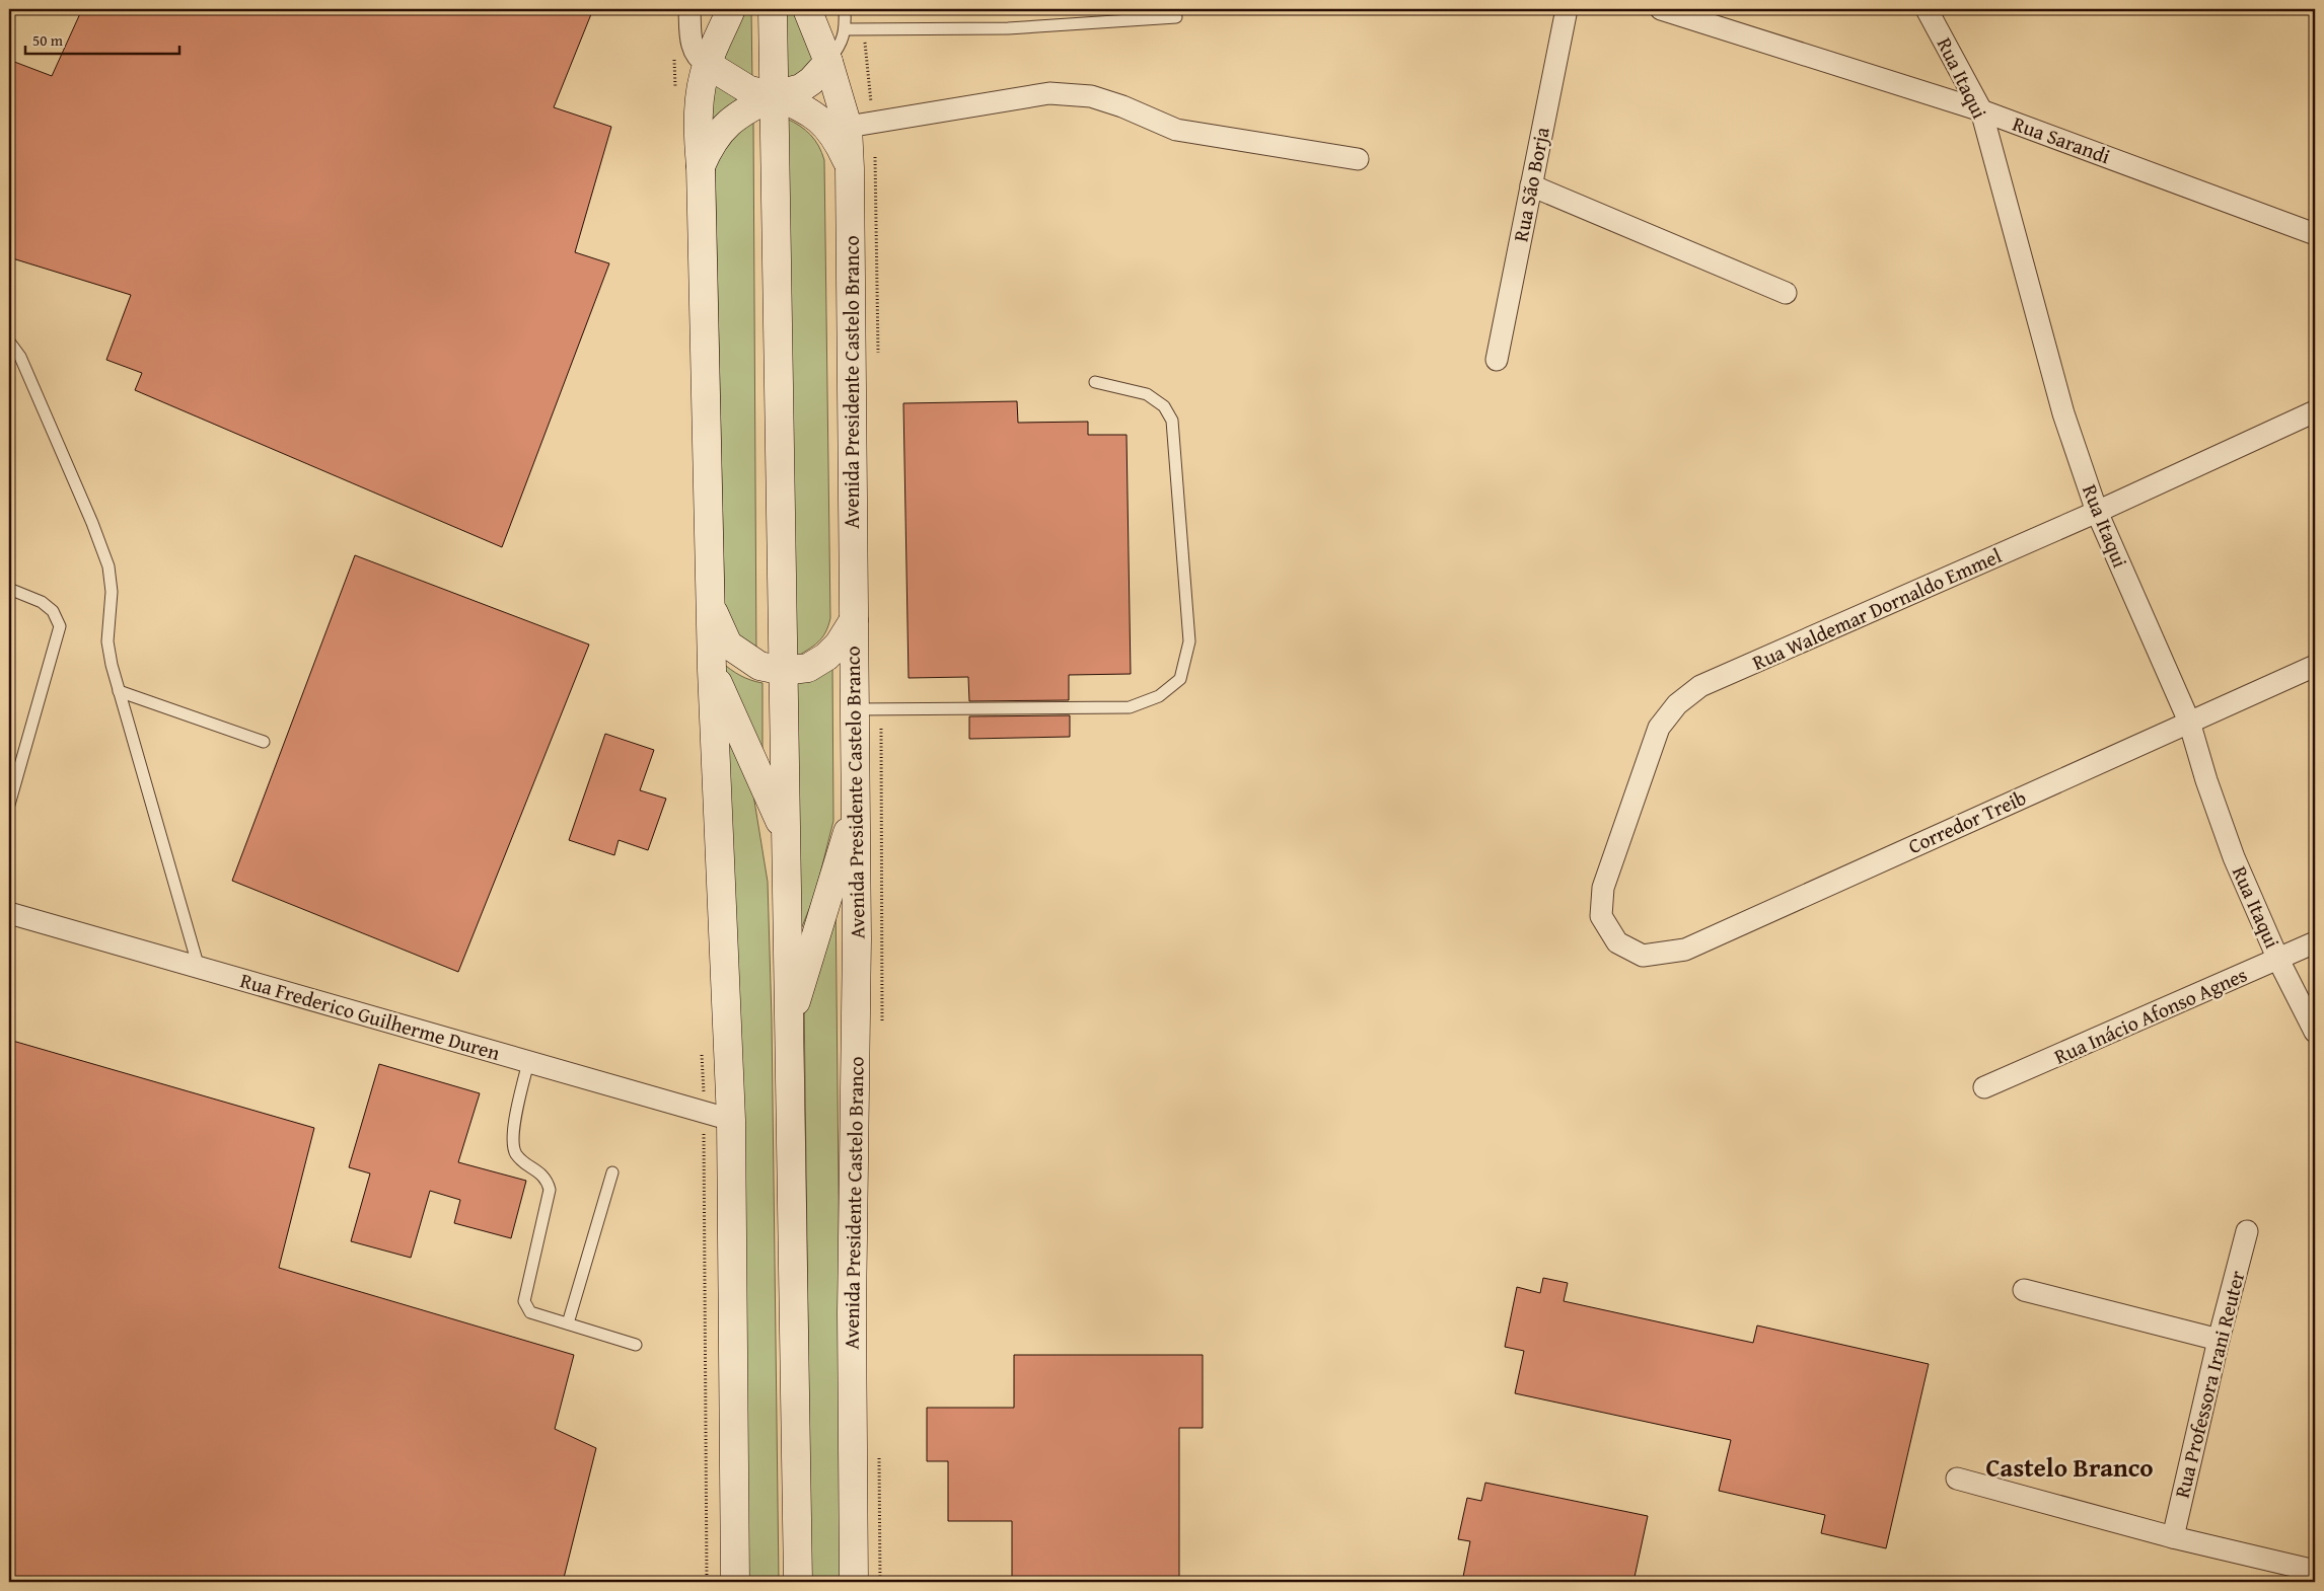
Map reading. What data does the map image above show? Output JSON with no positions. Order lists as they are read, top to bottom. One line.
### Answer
{"streets":{"main road":["Avenida Presidente Castelo Branco"],"street":["Rua Itaqui","Rua Sarandi","Rua São Borja","Rua Waldemar Dornaldo Emmel","Corredor Treib","Rua Inácio Afonso Agnes","Rua Frederico Guilherme Duren","Rua Professora Irani Reuter"]},"crossings":[["Rua Itaqui","Rua Sarandi"],["Rua Itaqui","Rua Waldemar Dornaldo Emmel"],["Rua Itaqui","Corredor Treib"],["Rua Itaqui","Rua Inácio Afonso Agnes"],["Rua Waldemar Dornaldo Emmel","Corredor Treib"]],"districts":["Castelo Branco"],"scale_bar":"50 m"}
